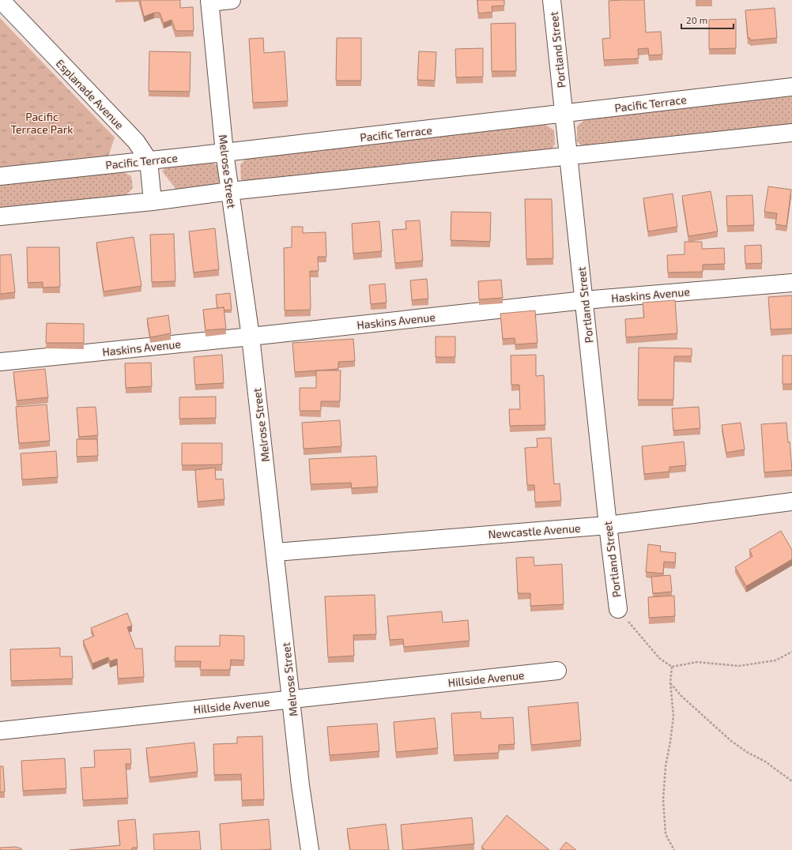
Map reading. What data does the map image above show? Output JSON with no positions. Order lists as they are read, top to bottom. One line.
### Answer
{"streets":{"street":["Portland Street","Esplanade Avenue","Pacific Terrace","Melrose Street","Haskins Avenue","Newcastle Avenue","Hillside Avenue"]},"crossings":[["Portland Street","Pacific Terrace"],["Portland Street","Haskins Avenue"],["Portland Street","Newcastle Avenue"],["Esplanade Avenue","Pacific Terrace"],["Pacific Terrace","Melrose Street"],["Melrose Street","Haskins Avenue"],["Melrose Street","Newcastle Avenue"],["Melrose Street","Hillside Avenue"]],"parks":["Pacific Terrace Park"],"scale_bar":"20 m"}
